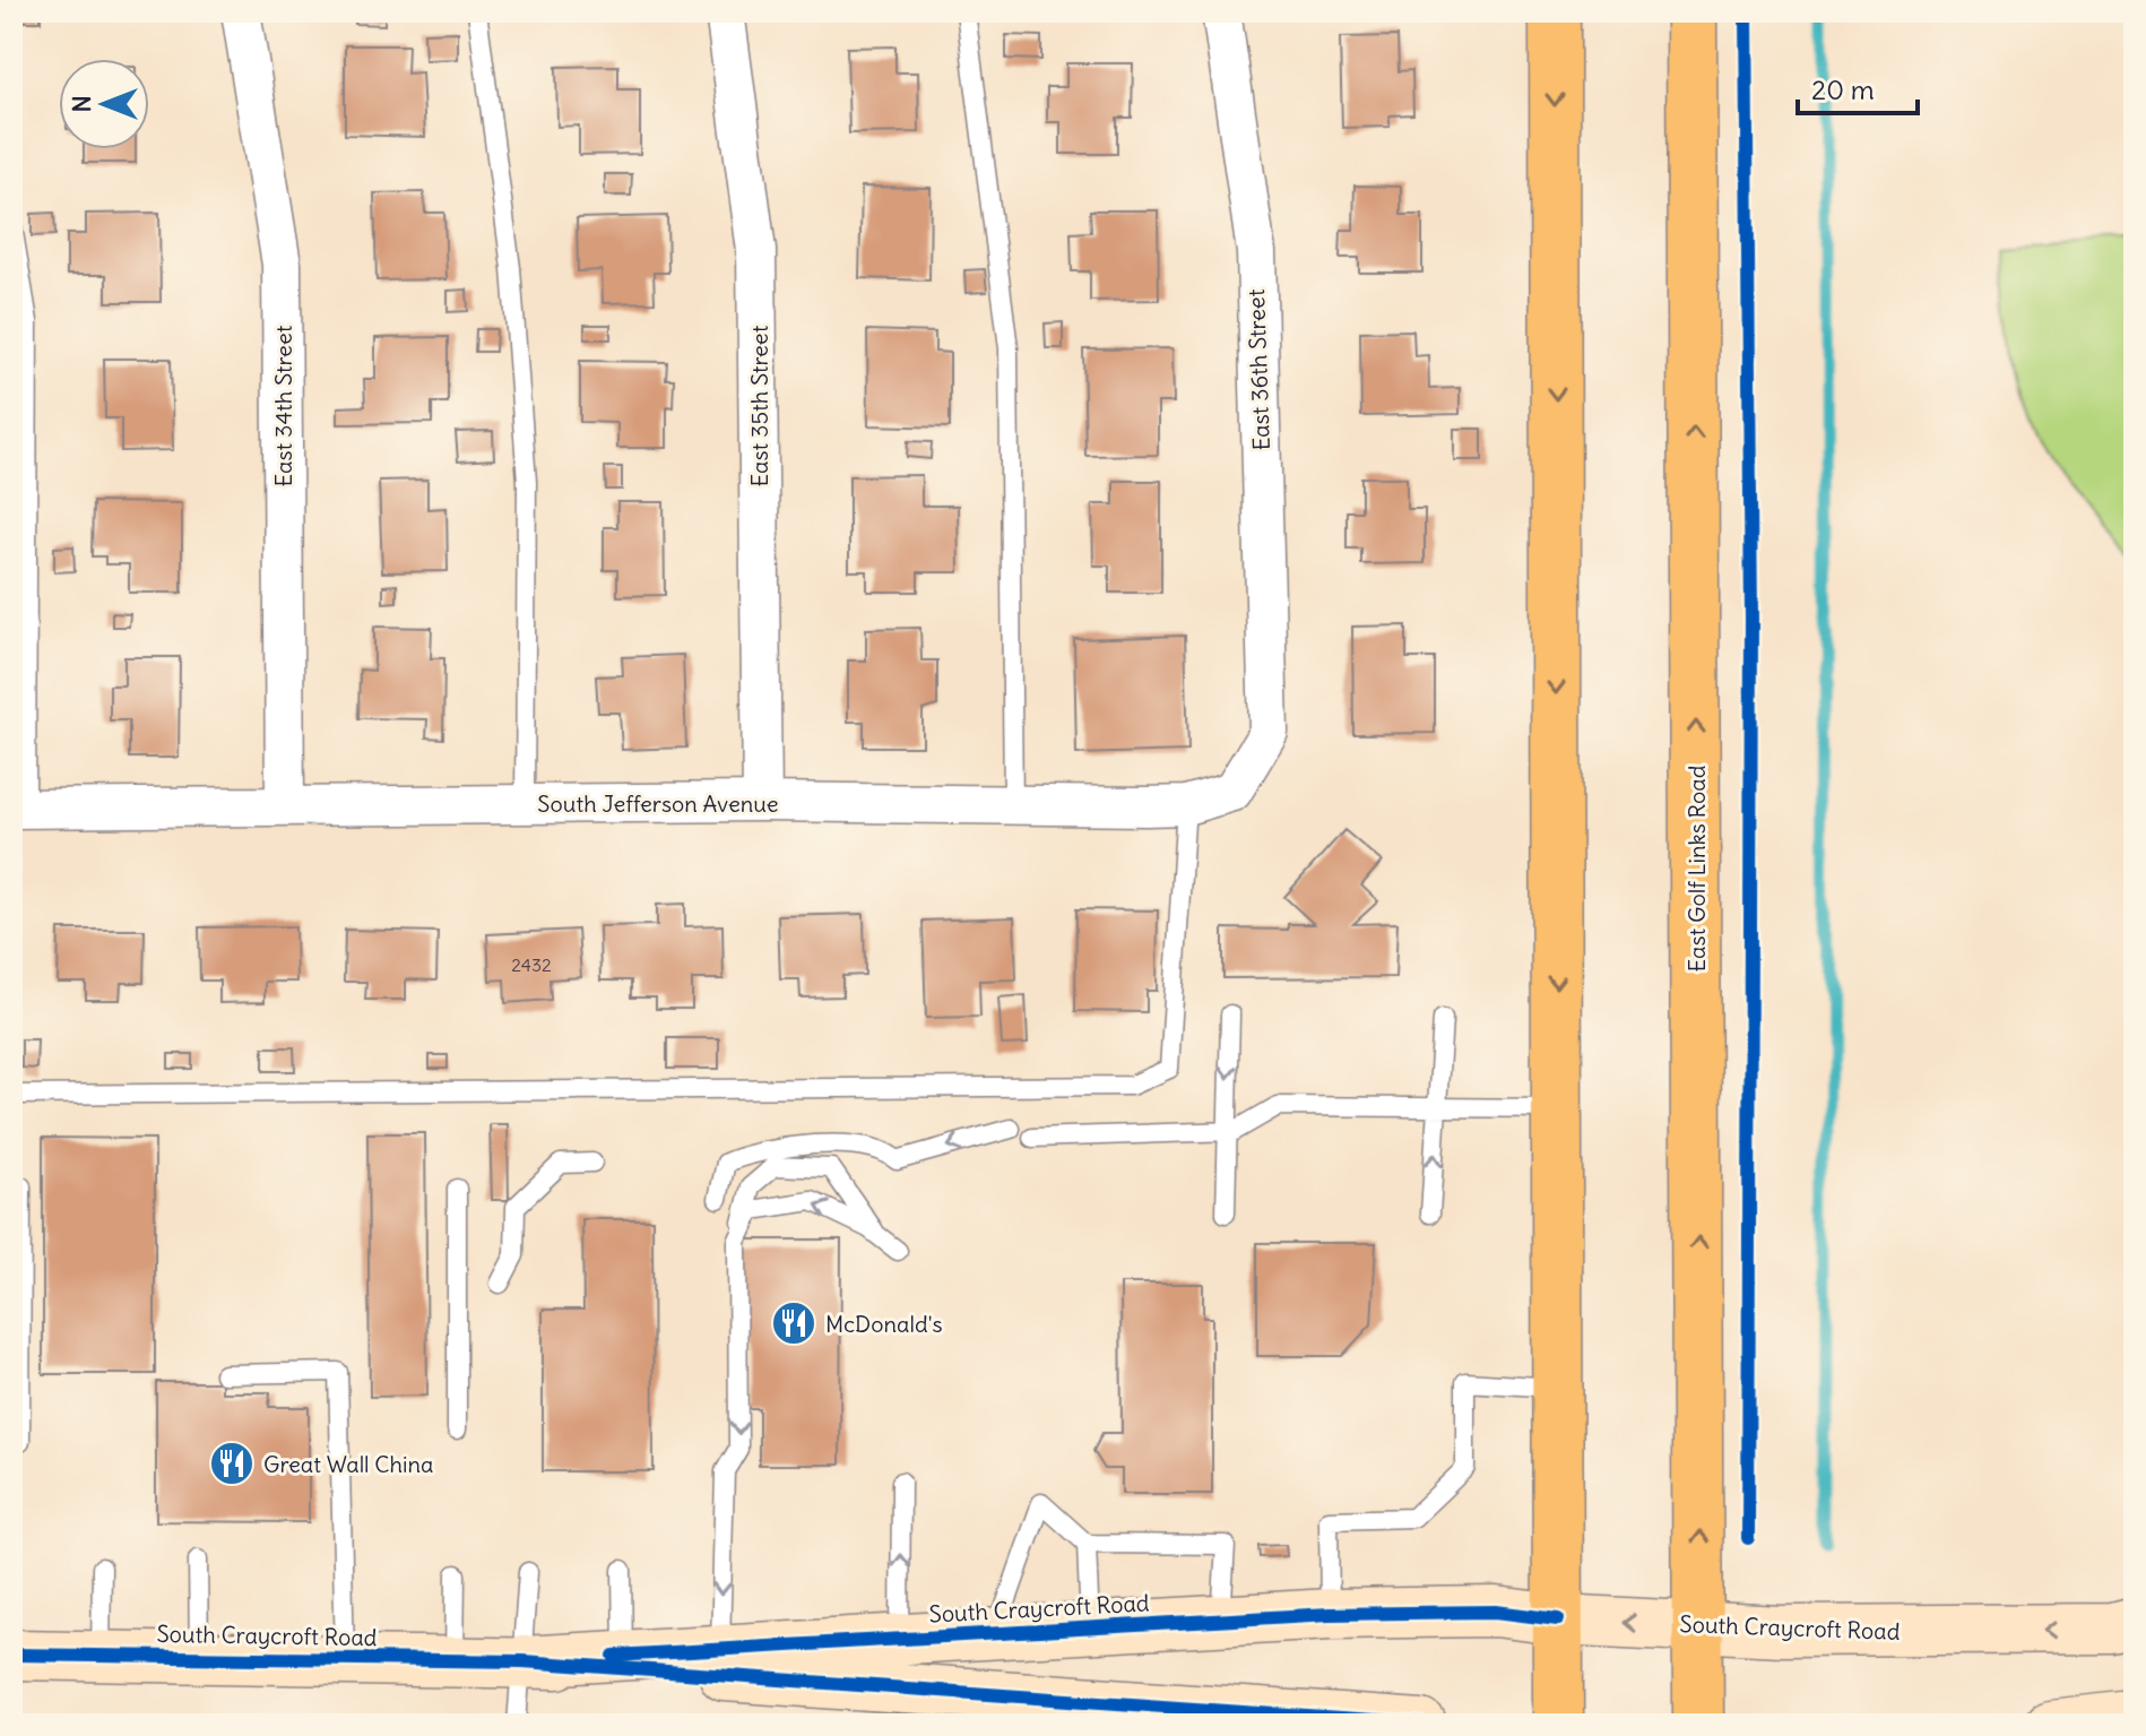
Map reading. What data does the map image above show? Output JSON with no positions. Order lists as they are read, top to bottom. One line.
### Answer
{"streets":{"main road":["East Golf Links Road","South Craycroft Road"],"street":["East 36th Street","East 34th Street","East 35th Street","South Jefferson Avenue"]},"crossings":[["East 36th Street","South Jefferson Avenue"],["East 34th Street","South Jefferson Avenue"],["East 35th Street","South Jefferson Avenue"],["East Golf Links Road","South Craycroft Road"]],"places":{"restaurant":["McDonald's","Great Wall China"]},"house_numbers":["2432"],"scale_bar":"20 m","north":"left"}
